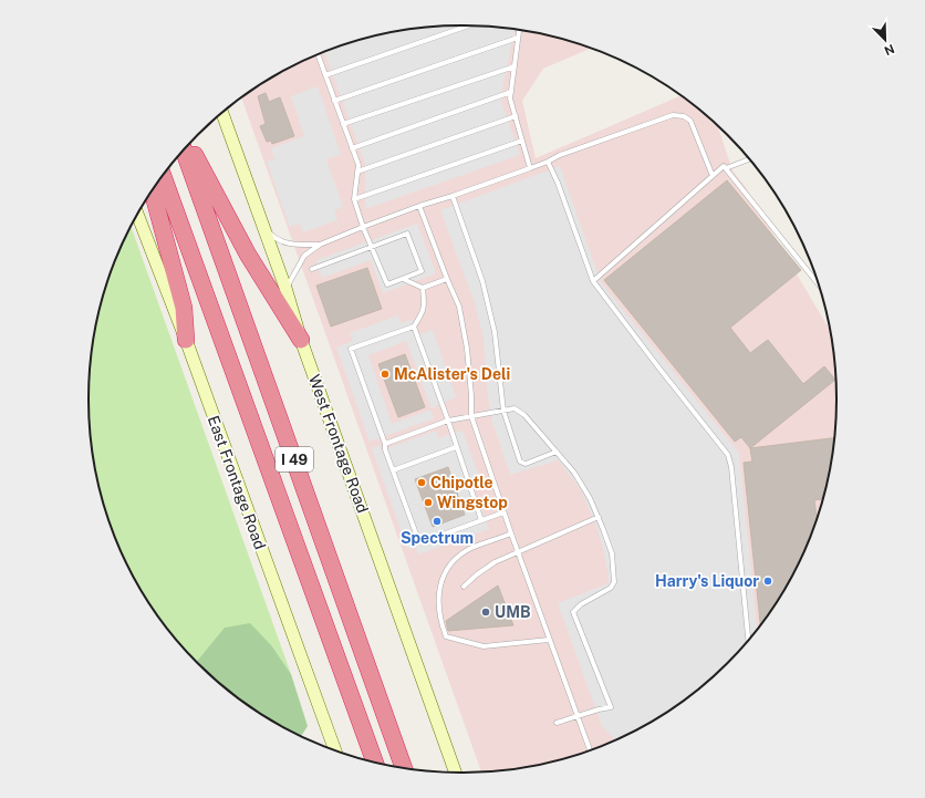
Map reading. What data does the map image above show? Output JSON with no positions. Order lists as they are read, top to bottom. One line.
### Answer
{"streets":{"highway":["I 49"],"street":["West Frontage Road","East Frontage Road"]},"places":["McAlister's Deli","Chipotle","Wingstop","Spectrum","Harry's Liquor","UMB"],"north":"bottom right"}
